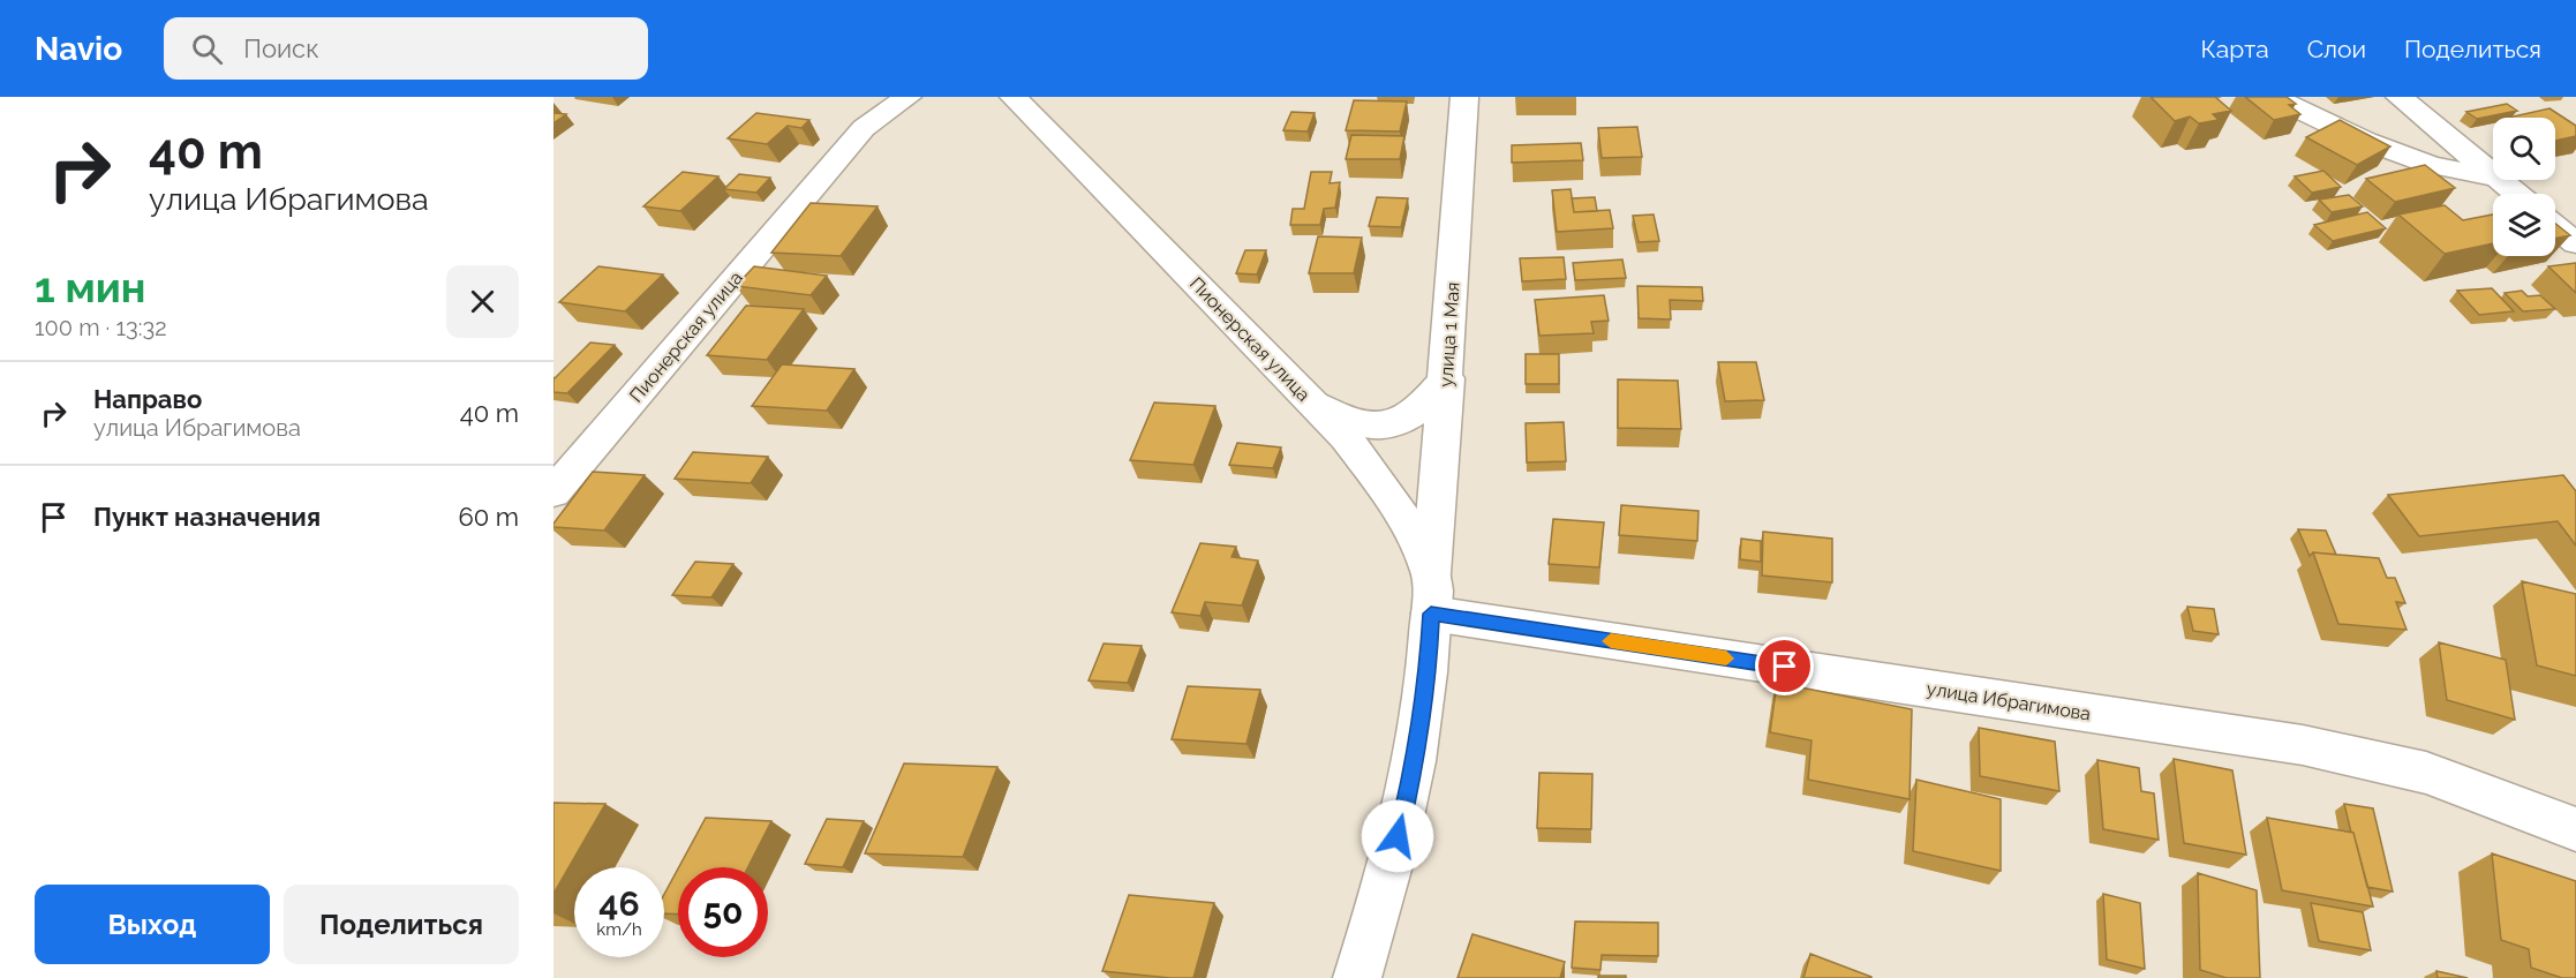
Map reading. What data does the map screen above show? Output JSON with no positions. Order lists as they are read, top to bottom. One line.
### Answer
{"streets":{"street":["улица 1 Мая","Пионерская улица","улица Ибрагимова"]},"crossings":[["улица 1 Мая","Пионерская улица"],["улица 1 Мая","улица Ибрагимова"],["Пионерская улица","улица Ибрагимова"]],"page":{"header":"Navio","search":"Поиск","nav":["Карта","Слои","Поделиться"],"turn":["40 m","улица Ибрагимова"],"heading":["1 мин","100 m · 13:32"],"list":[{"name":"Направо","note":"улица Ибрагимова","value":"40 m"},{"name":"Пункт назначения","value":"60 m"}],"speed":"46 km/h","limit":"50","buttons":["Выход","Поделиться"]}}
